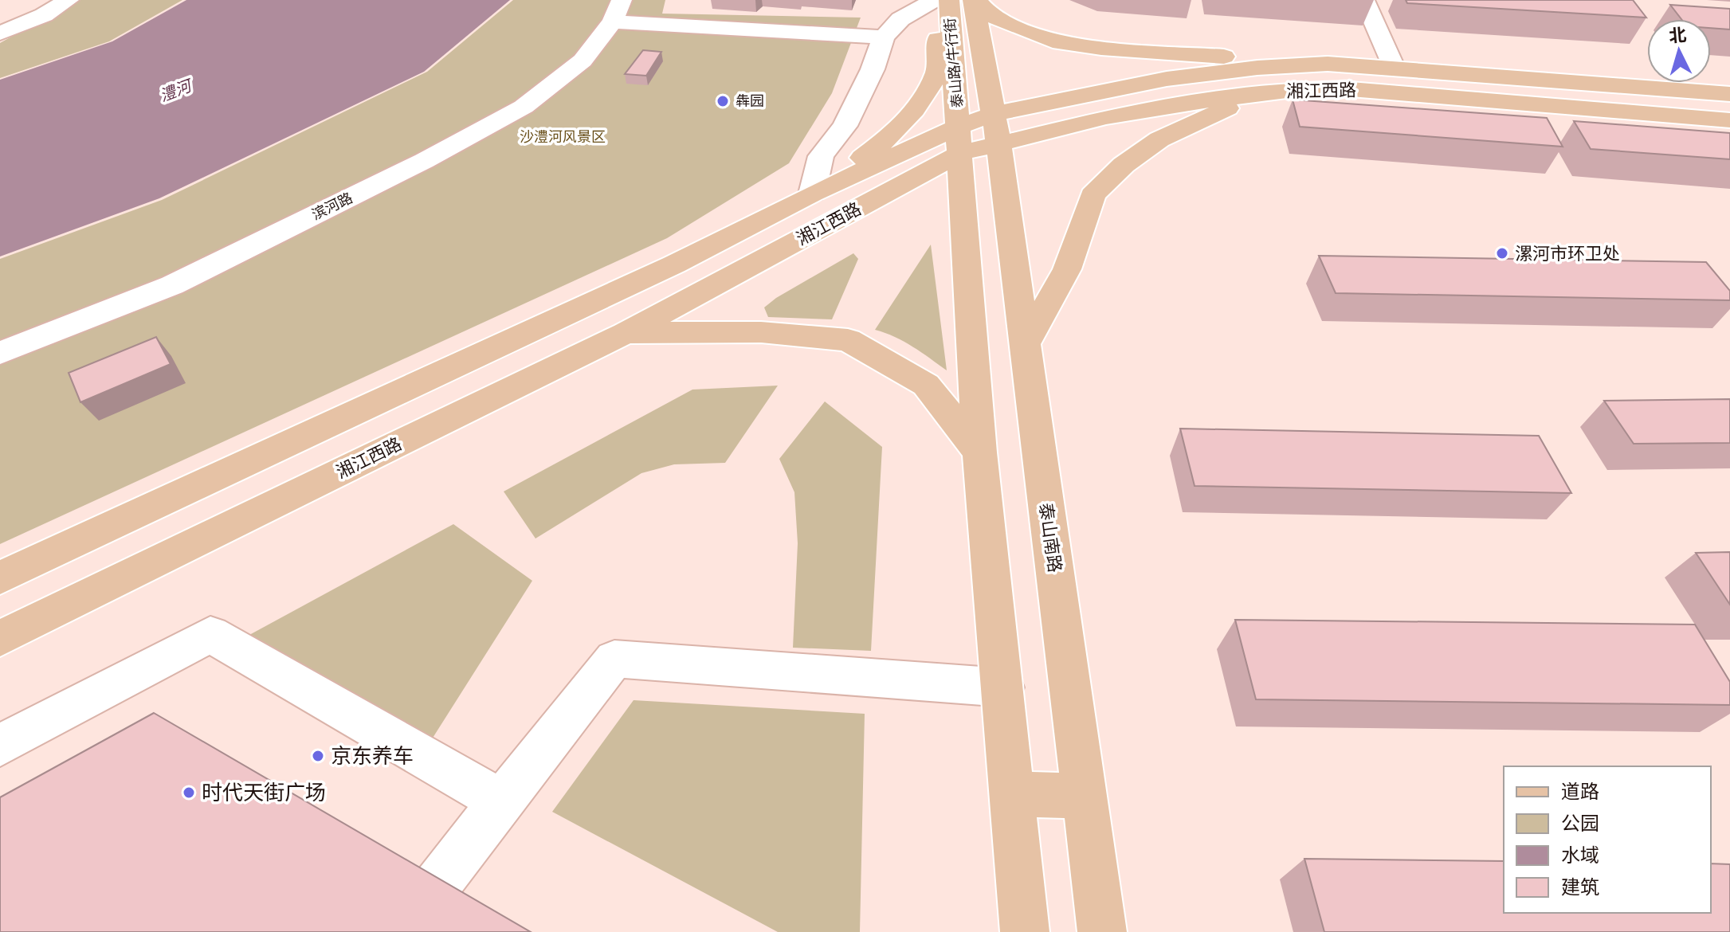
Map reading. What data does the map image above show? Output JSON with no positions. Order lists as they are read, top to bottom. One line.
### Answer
{"streets":{"main road":["泰山路/牛行街","湘江西路","泰山南路"],"street":["滨河路"]},"crossings":[["泰山路/牛行街","湘江西路"],["泰山路/牛行街","泰山南路"],["湘江西路","泰山南路"]],"water":["澧河"],"parks":["沙澧河风景区"],"places":["犇园","漯河市环卫处","京东养车","时代天街广场"],"legend":["道路","公园","水域","建筑"],"north":"top"}
